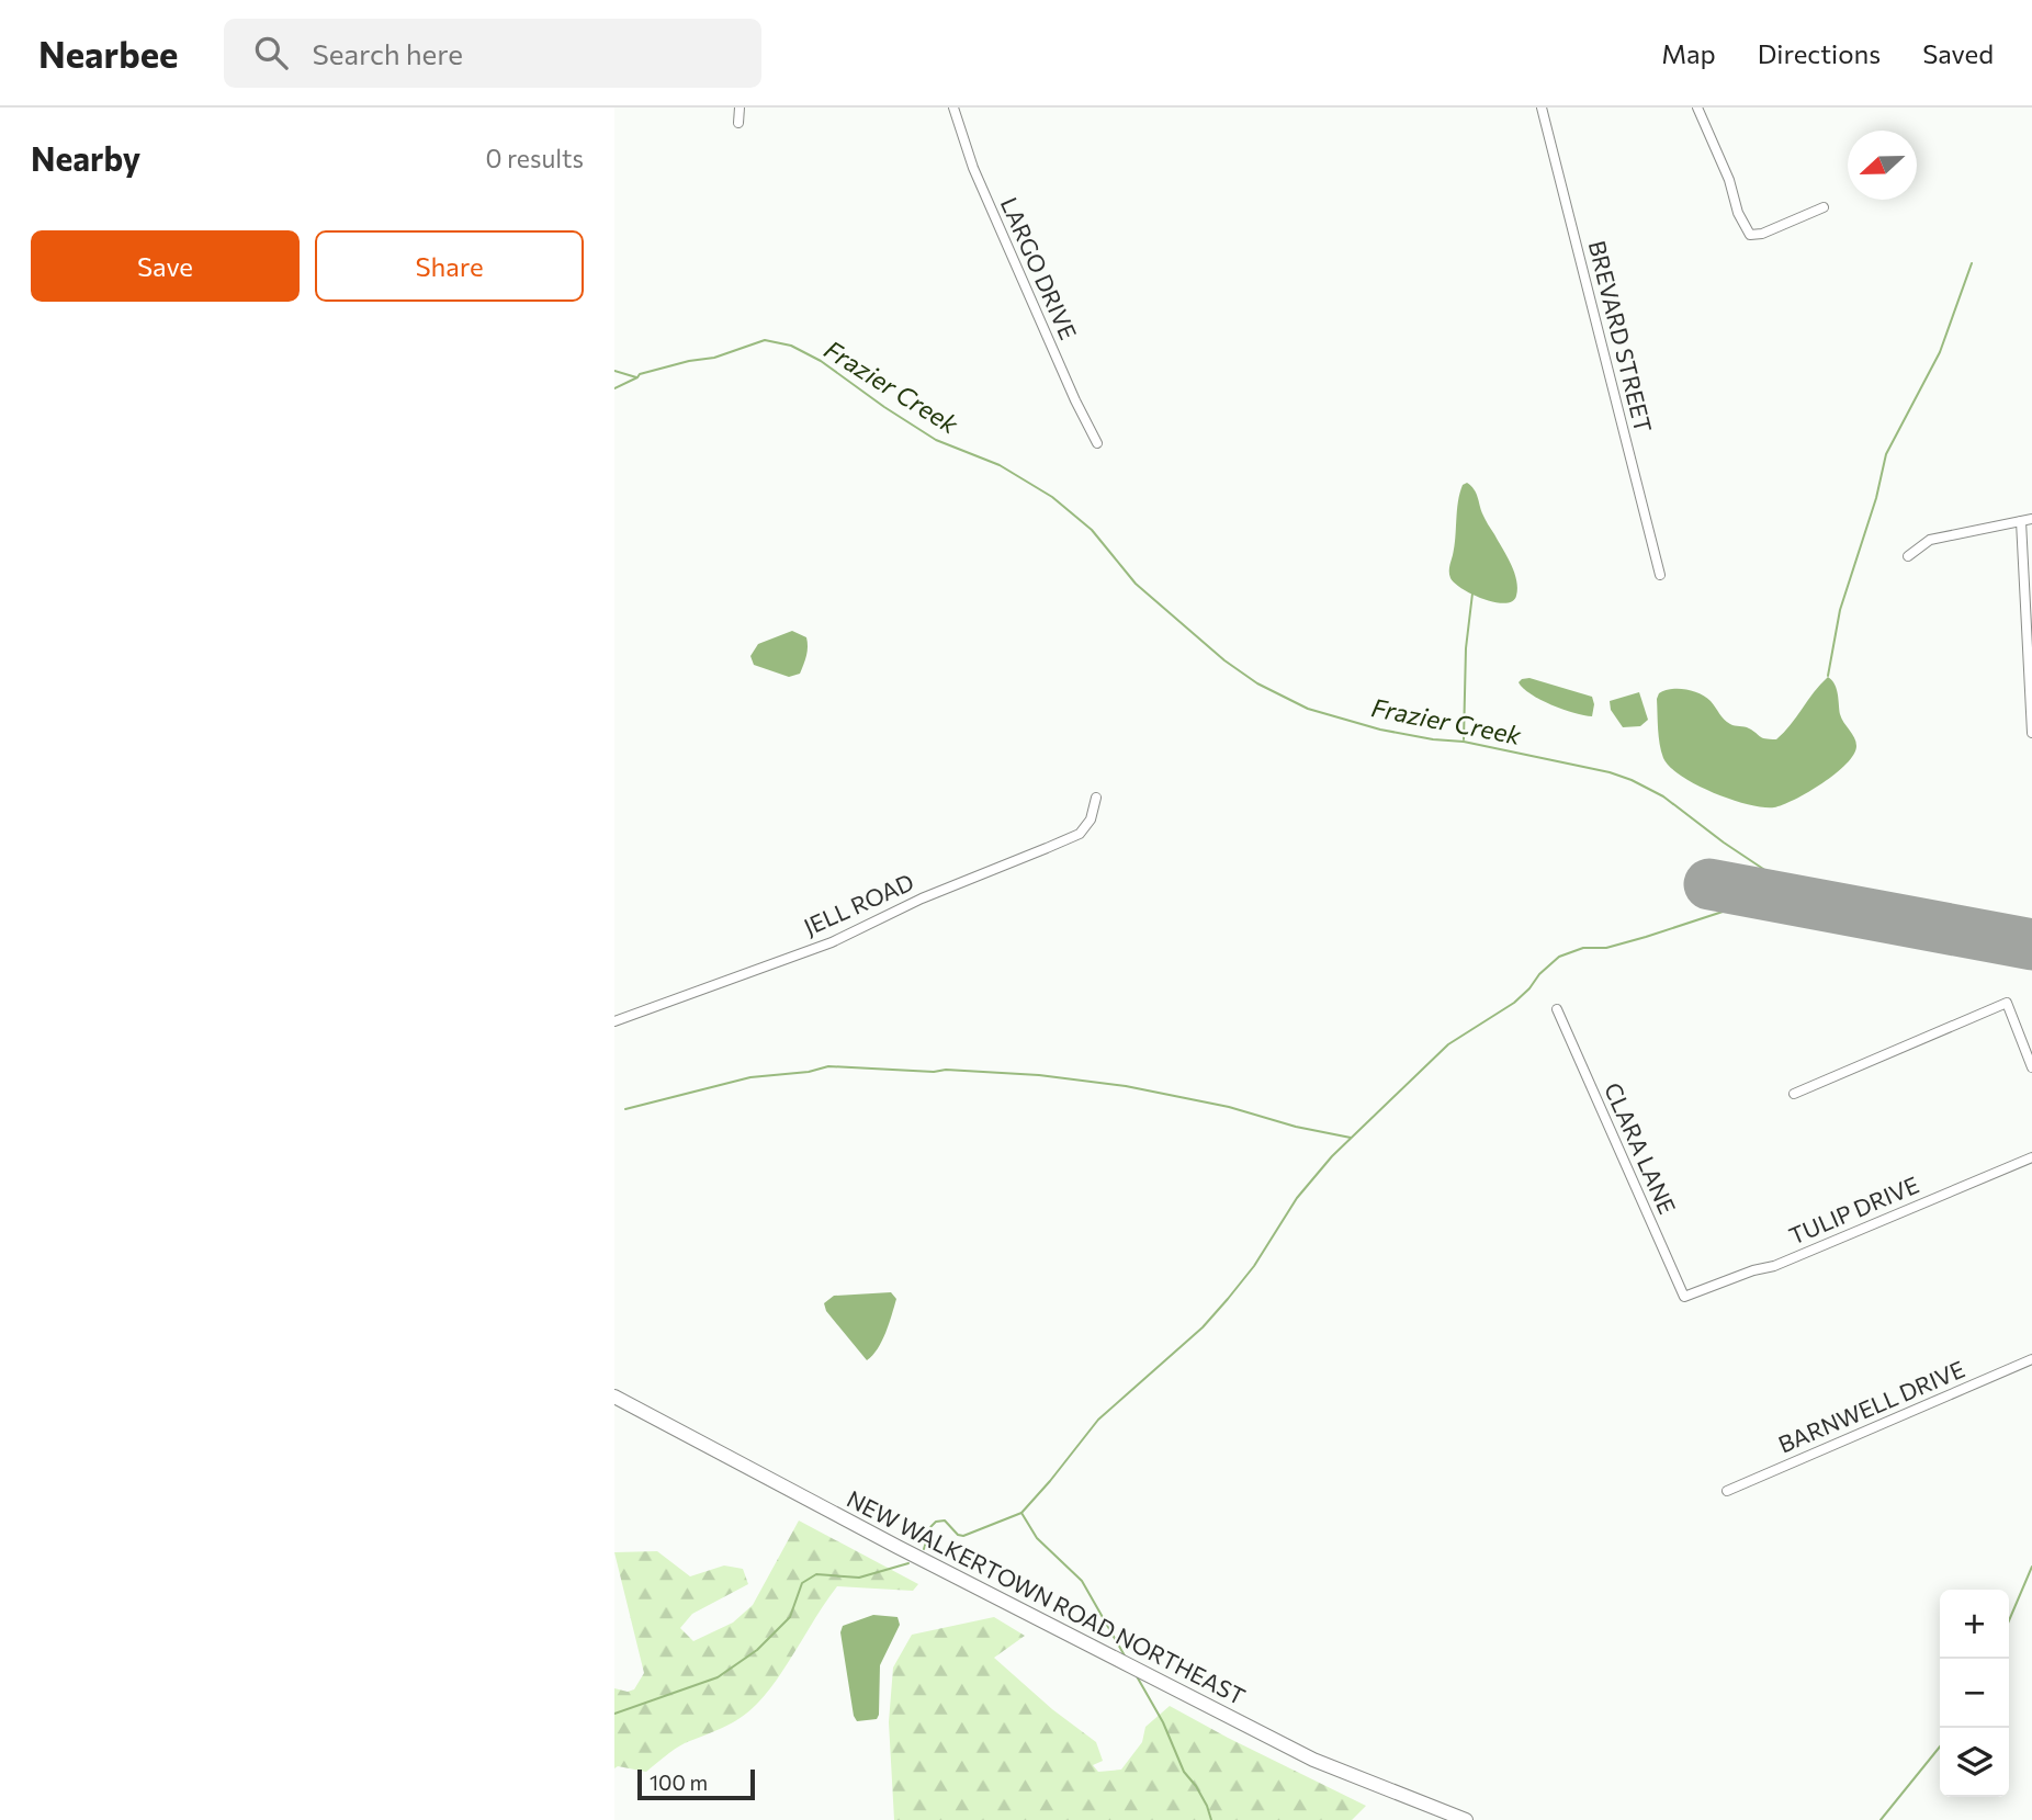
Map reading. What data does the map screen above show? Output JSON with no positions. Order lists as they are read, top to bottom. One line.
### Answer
{"streets":{"main road":["NEW WALKERTOWN ROAD NORTHEAST"],"street":["LARGO DRIVE","BREVARD STREET","JELL ROAD","CLARA LANE","TULIP DRIVE","BARNWELL DRIVE"]},"crossings":[["CLARA LANE","TULIP DRIVE"]],"water":["Frazier Creek"],"scale_bar":"100 m","north":"left","page":{"header":"Nearbee","search":"Search here","nav":["Map","Directions","Saved"],"heading":["Nearby","0 results"],"buttons":["Save","Share"],"map_buttons":["+","−"],"scale":"100 m"}}
